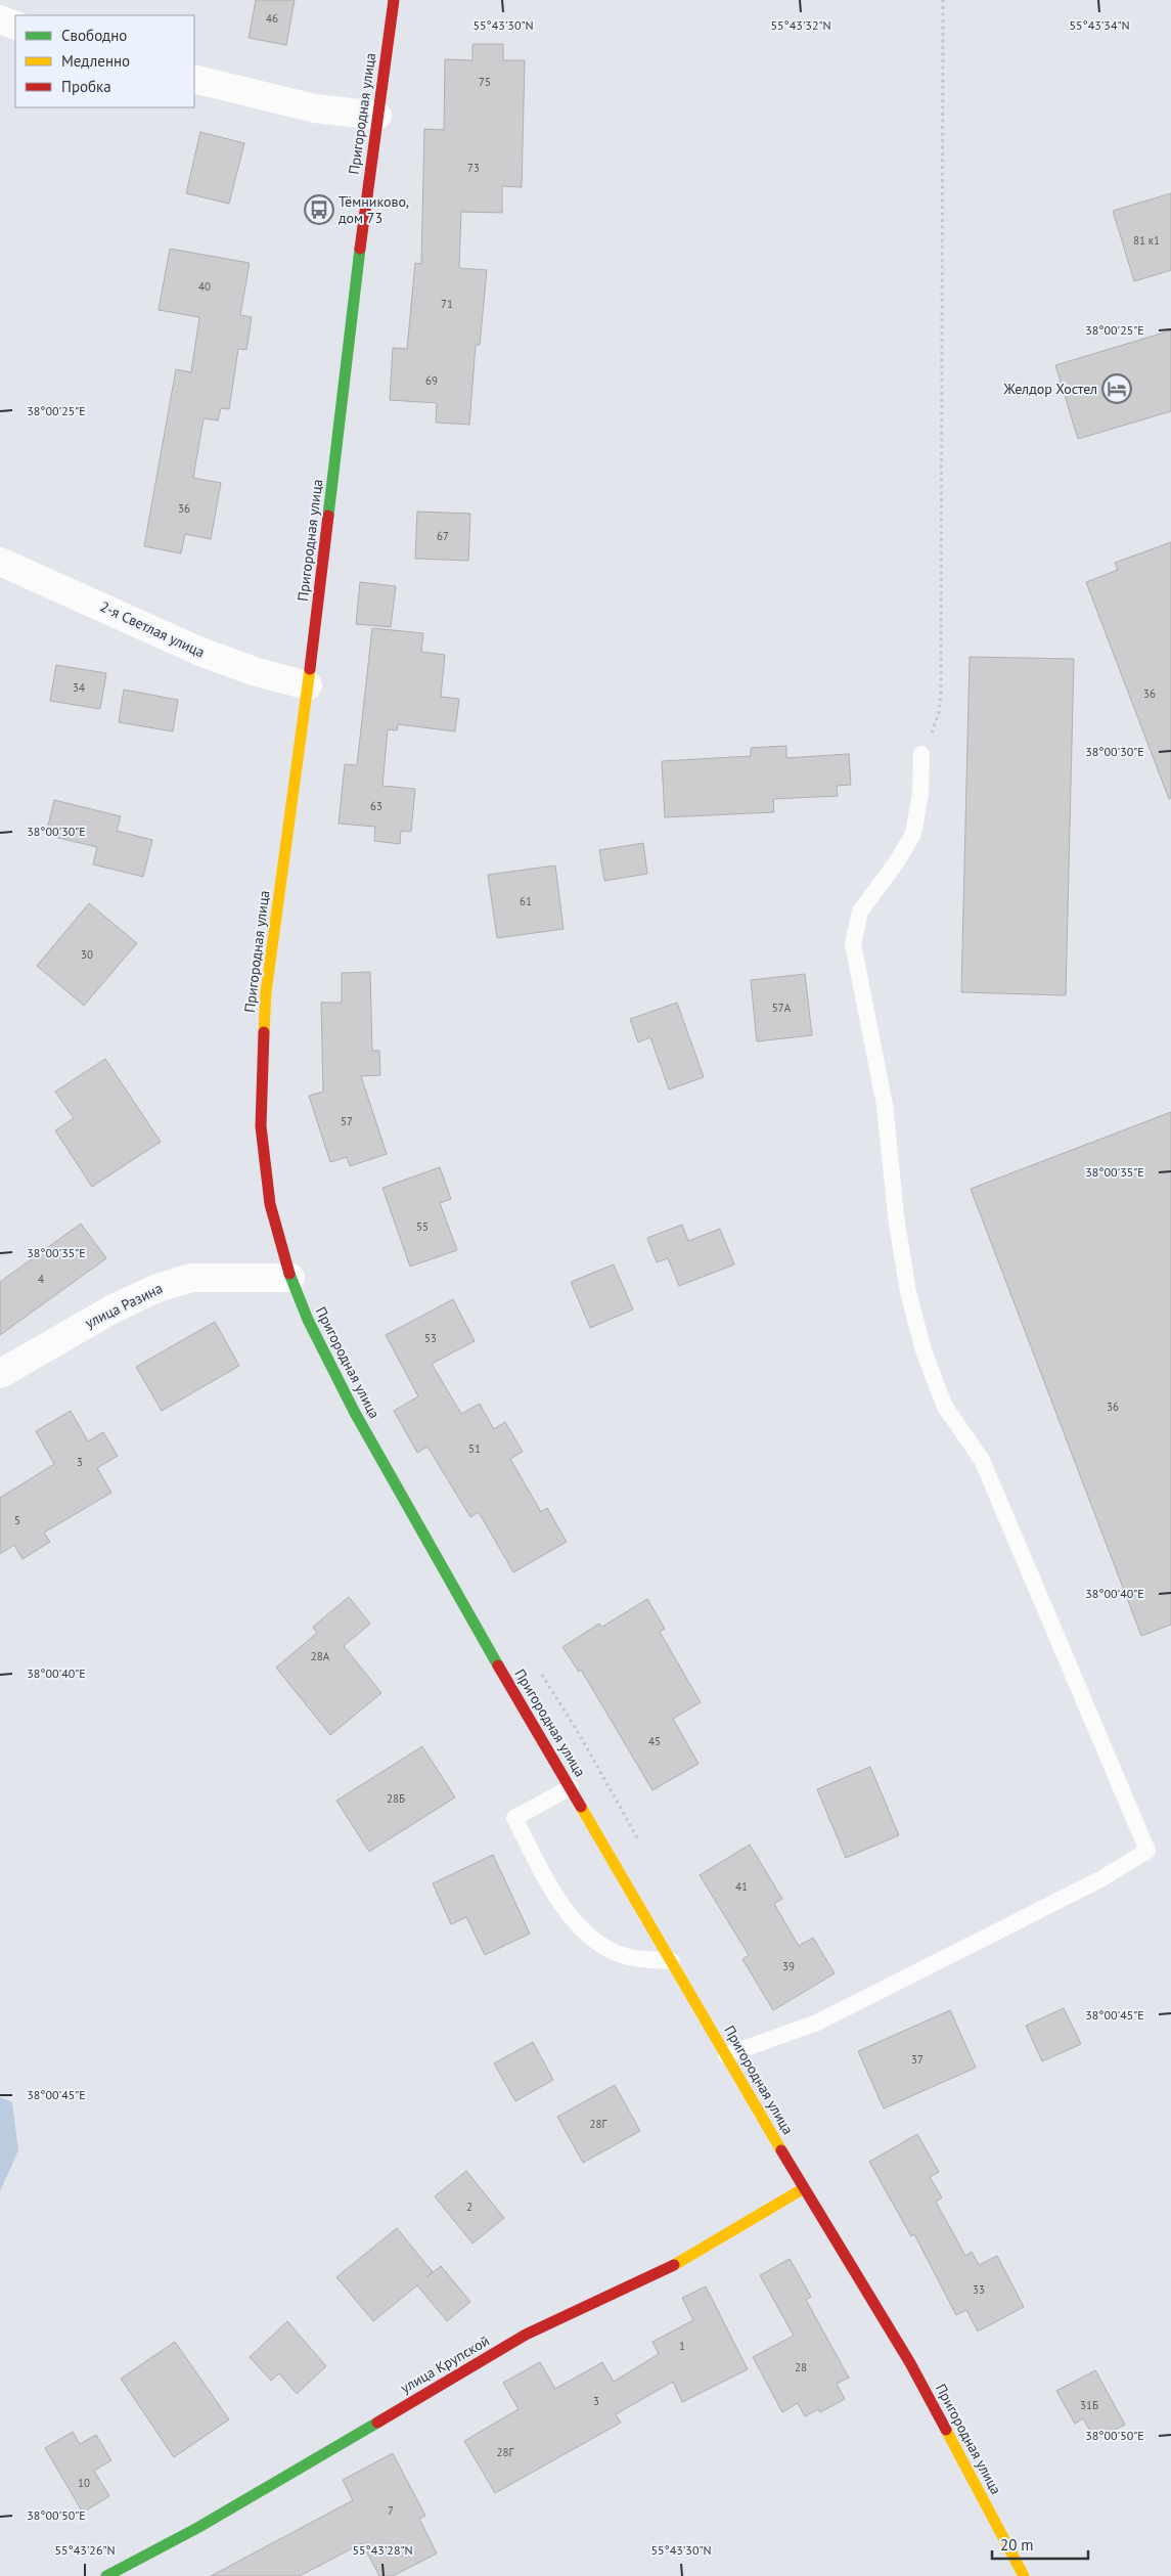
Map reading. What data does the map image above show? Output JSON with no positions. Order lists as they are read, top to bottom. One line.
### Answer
{"streets":{"street":["Пригородная улица","2-я Светлая улица","улица Разина","улица Крупской"]},"crossings":[["Пригородная улица","2-я Светлая улица"],["Пригородная улица","улица Разина"],["Пригородная улица","улица Крупской"]],"places":{"bus stop":["Тёмниково, дом 73"],"hotel":["Желдор Хостел"]},"house_numbers":["46","75","73","81 к1","40","71","69","36","67","34","36","63","61","30","57А","57","55","4","53","36","51","3","5","28А","45","28Б","41","39","37","28Г","2","33","1","28","3","31Б","28Г","10","7"],"legend":["Свободно","Медленно","Пробка"],"scale_bar":"20 m","coordinates":["55°43'30\"N","55°43'32\"N","55°43'34\"N","38°00'25\"E","38°00'30\"E","38°00'35\"E","38°00'40\"E","38°00'45\"E","38°00'50\"E","55°43'26\"N","55°43'28\"N"]}
